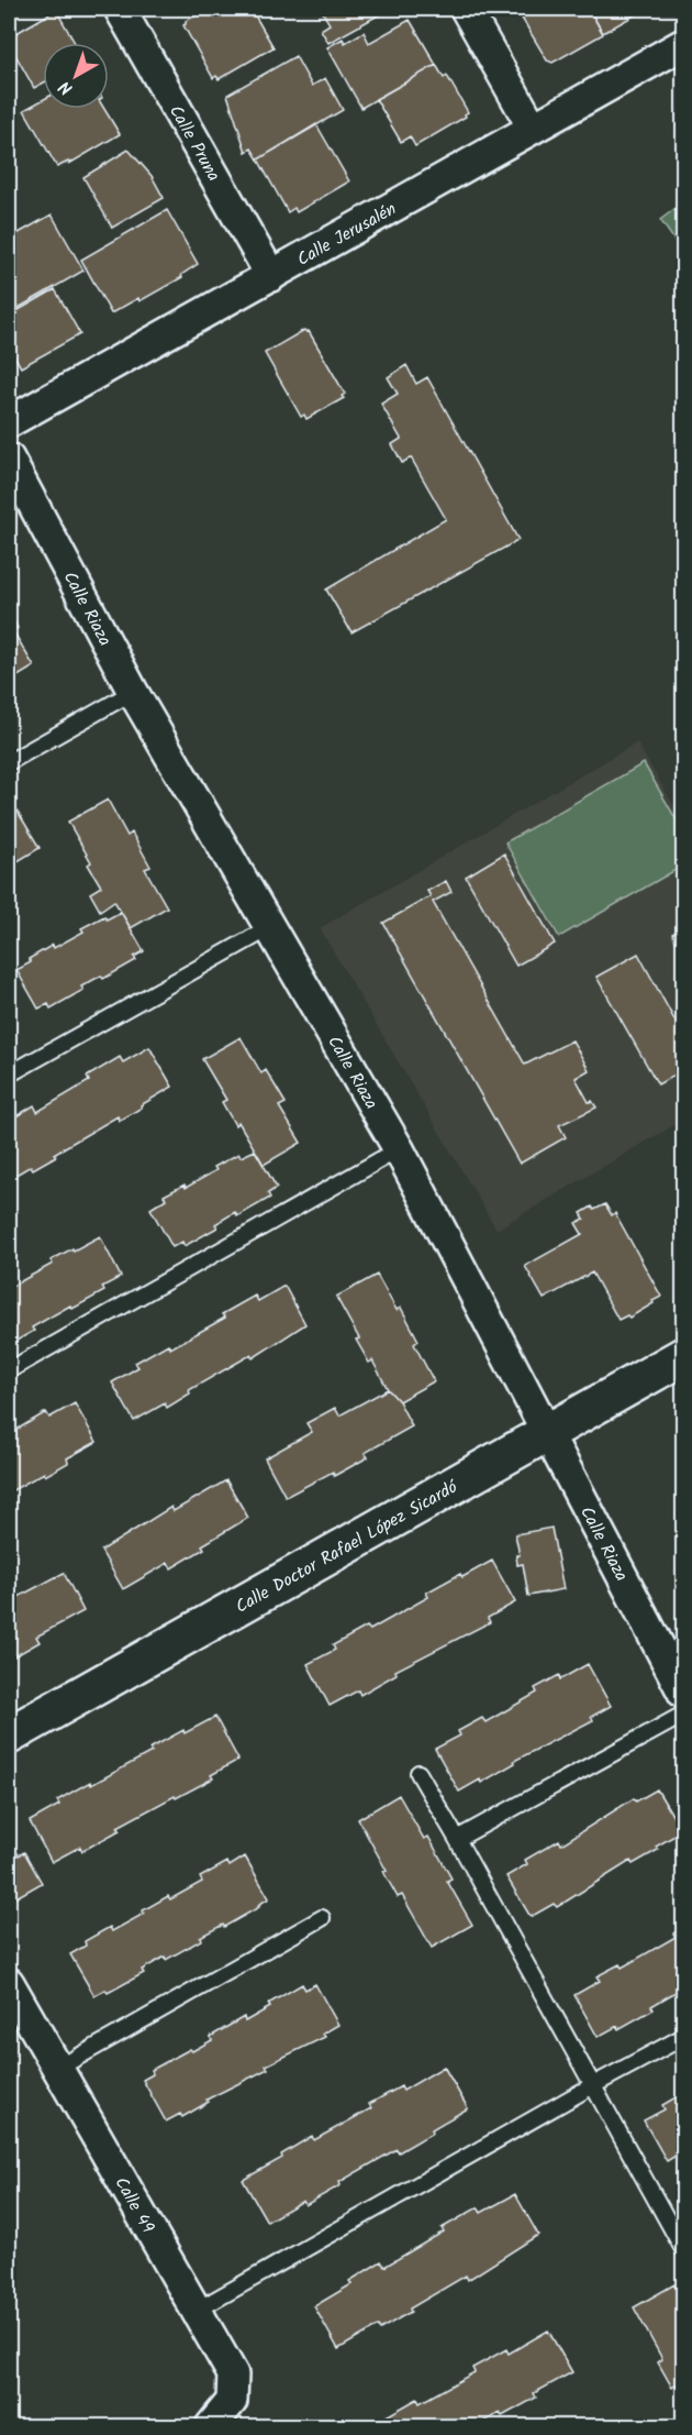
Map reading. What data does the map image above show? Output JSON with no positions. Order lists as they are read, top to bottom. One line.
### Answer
{"streets":{"street":["Calle Pruna","Calle Jerusalén","Calle Riaza","Calle Doctor Rafael López Sicardó","Calle 49"]},"crossings":[["Calle Pruna","Calle Jerusalén"],["Calle Riaza","Calle Doctor Rafael López Sicardó"]],"north":"bottom left"}
